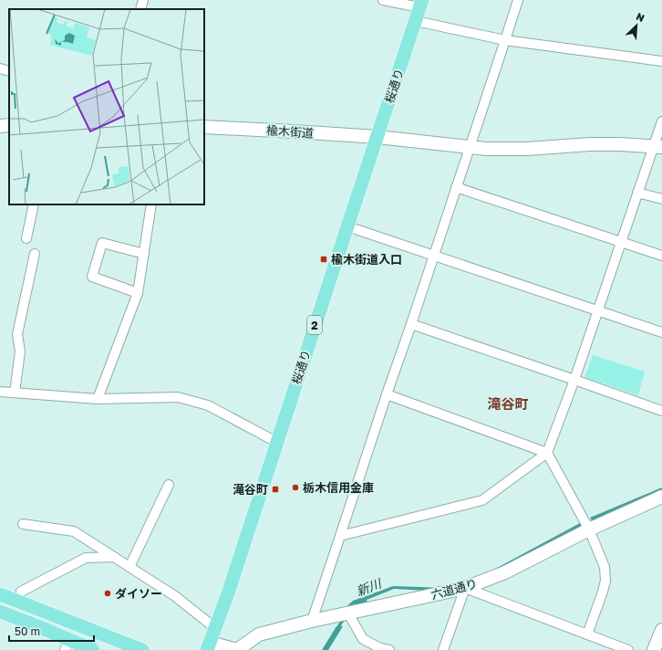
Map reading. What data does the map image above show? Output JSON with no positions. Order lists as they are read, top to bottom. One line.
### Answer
{"streets":{"main road":["桜通り","2"],"street":["楡木街道","六道通り"]},"crossings":[["桜通り","楡木街道"],["桜通り","六道通り"]],"districts":["滝谷町"],"water":["新川"],"places":{"transit":["楡木街道入口","滝谷町"],"other":["栃木信用金庫","ダイソー"]},"scale_bar":"50 m","north":"top right"}
